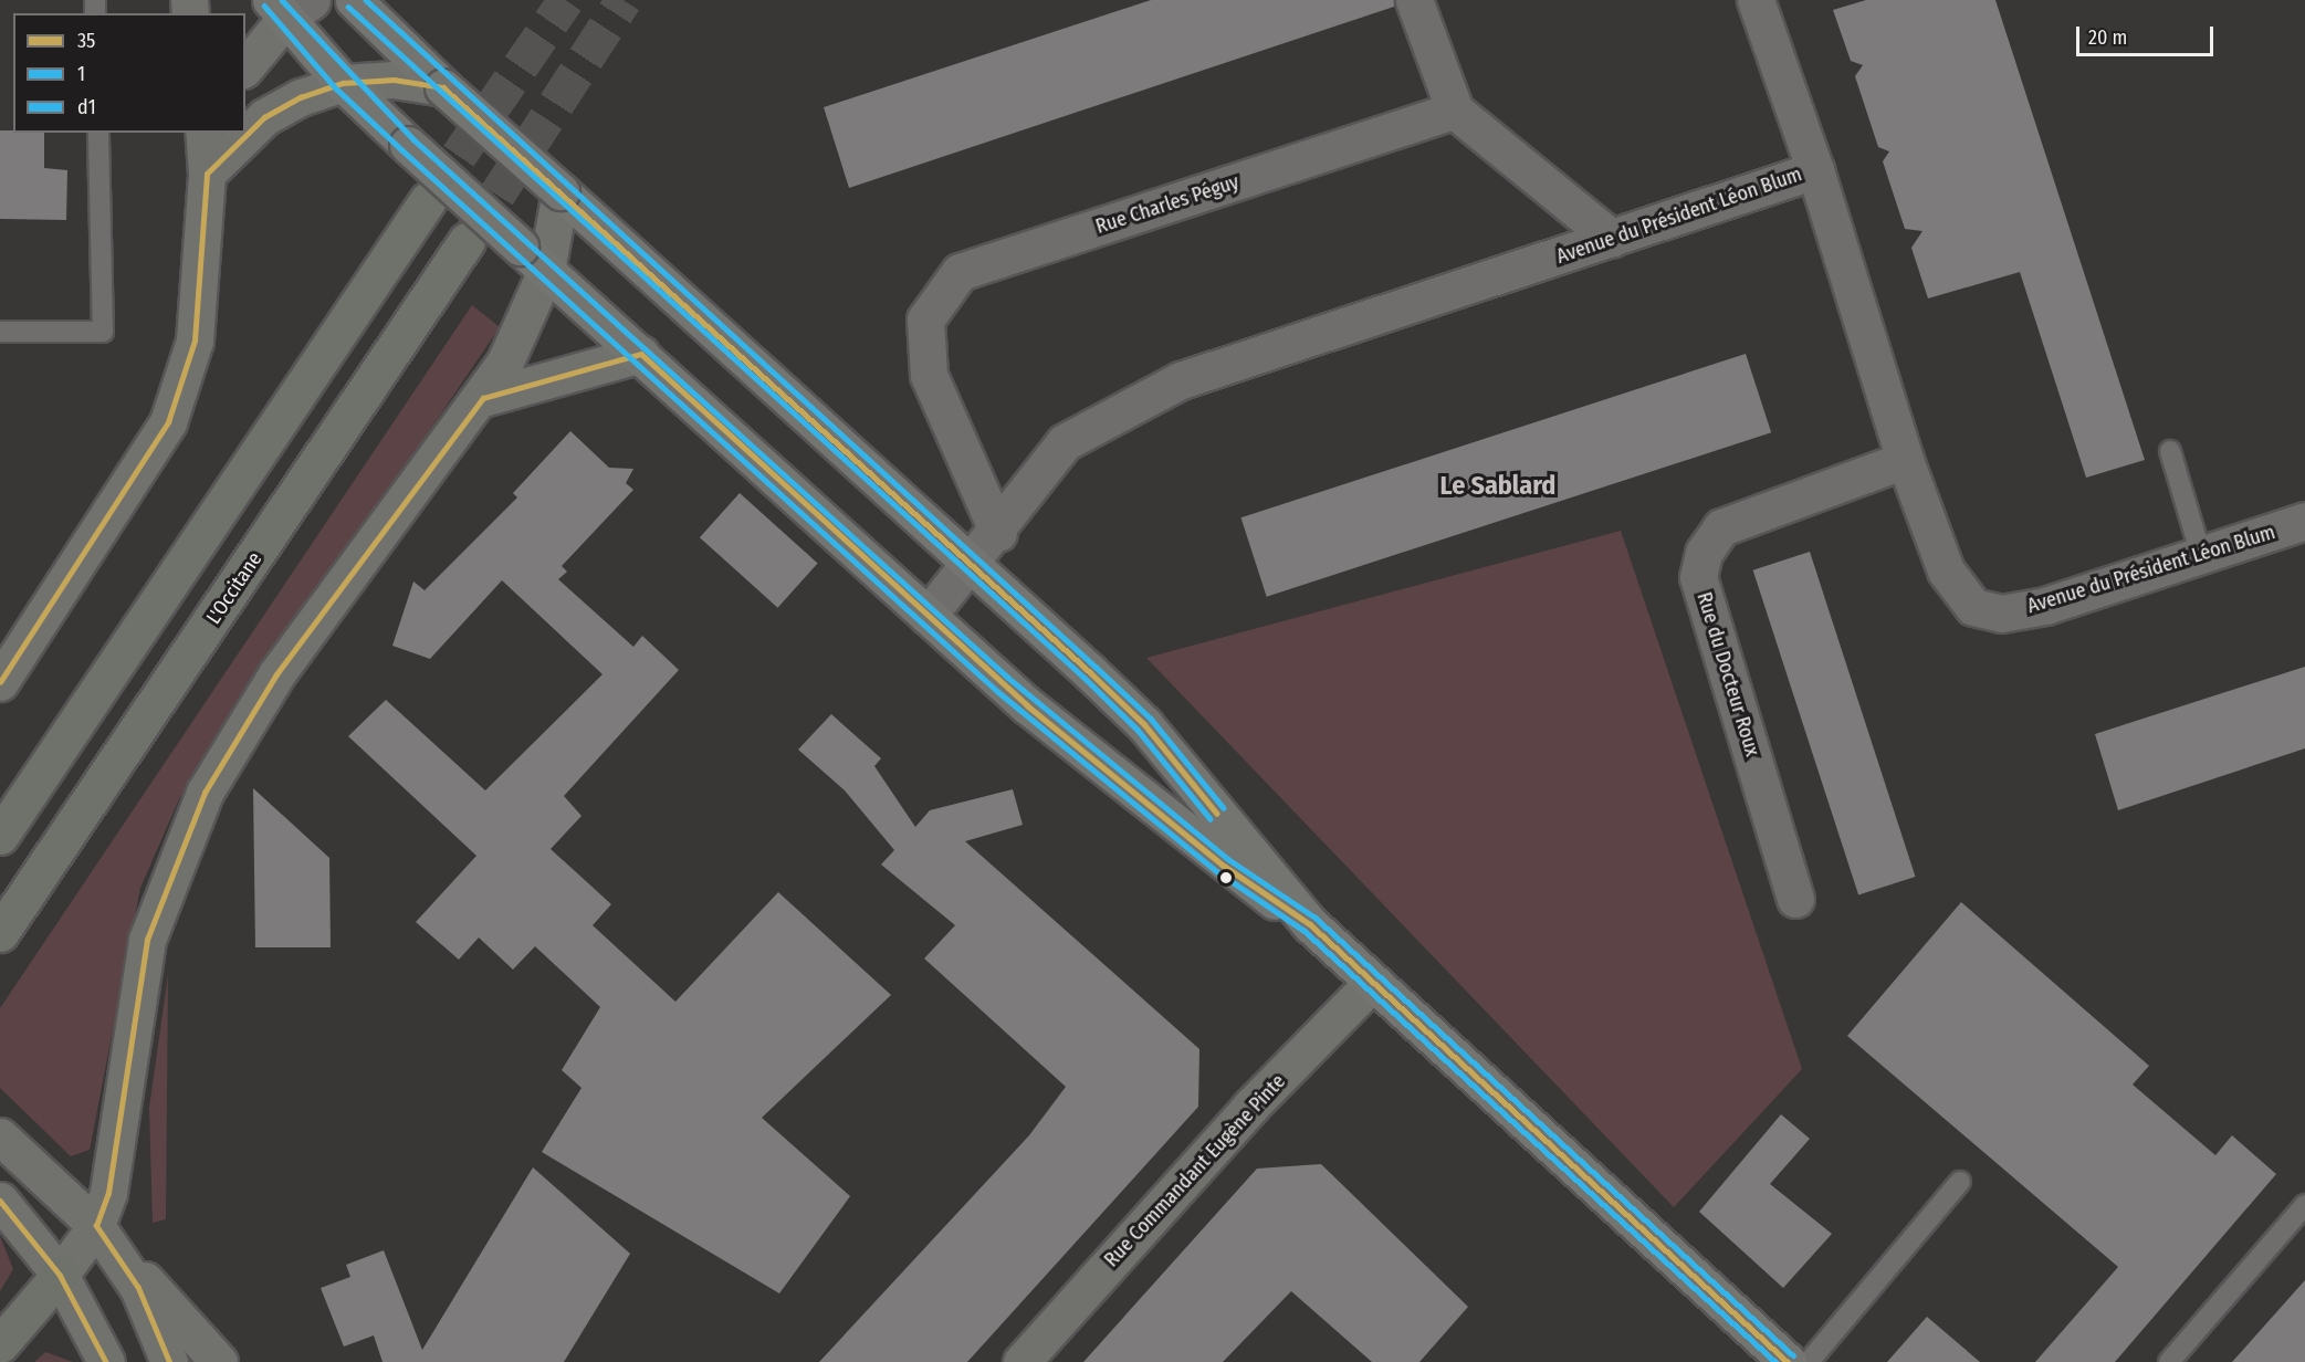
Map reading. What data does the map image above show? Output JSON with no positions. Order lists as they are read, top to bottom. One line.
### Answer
{"streets":{"highway":["L'Occitane"],"street":["Rue Charles Péguy","Avenue du Président Léon Blum","Rue du Docteur Roux","Rue Commandant Eugène Pinte"]},"crossings":[["Rue Charles Péguy","Avenue du Président Léon Blum"],["Avenue du Président Léon Blum","Rue du Docteur Roux"]],"districts":["Le Sablard"],"lines":["transit line d1","transit line 1","transit line 35"],"legend":["35","1","d1"],"scale_bar":"20 m"}
